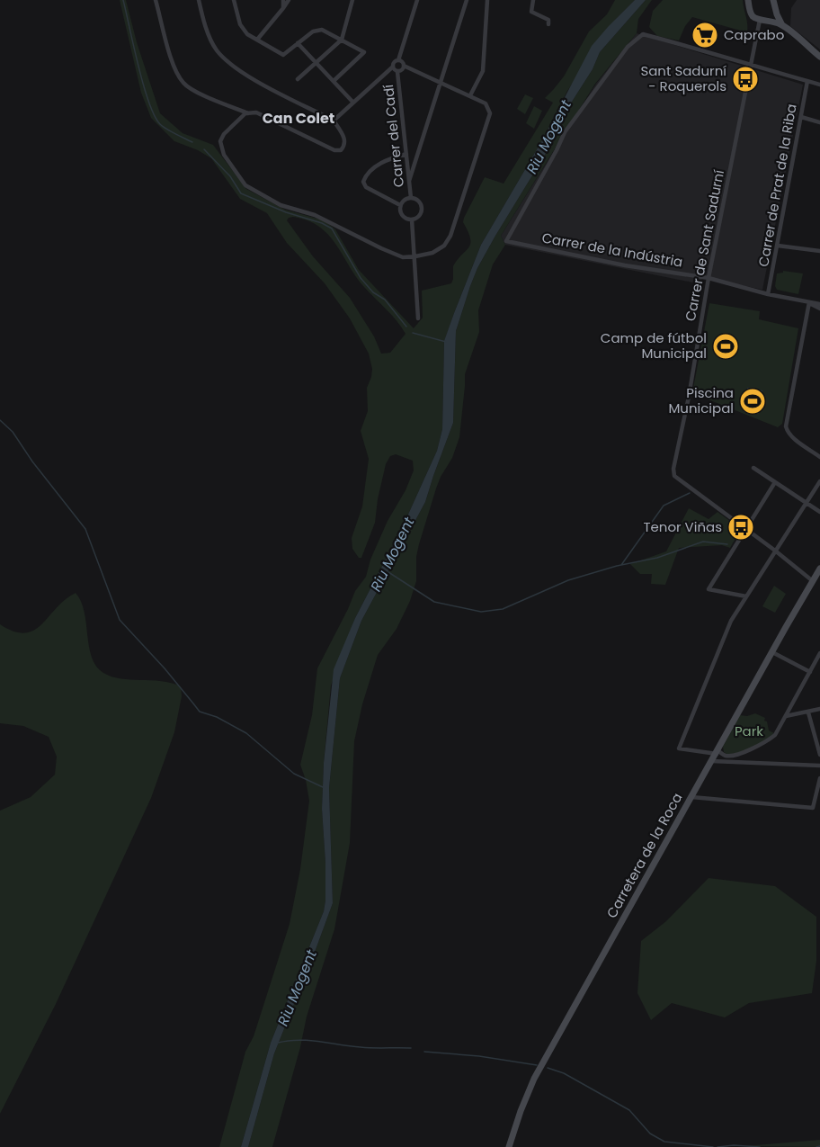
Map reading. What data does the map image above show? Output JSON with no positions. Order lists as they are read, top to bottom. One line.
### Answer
{"streets":{"street":["Carrer del Cadí","Carrer de Prat de la Riba","Carrer de Sant Sadurní","Carrer de la Indústria","Carretera de la Roca"]},"crossings":[["Carrer de Prat de la Riba","Carrer de la Indústria"],["Carrer de Sant Sadurní","Carrer de la Indústria"]],"districts":["Can Colet"],"water":["Riu Mogent"],"parks":["Park"],"places":{"supermarket":["Caprabo"],"bus stop":["Sant Sadurní - Roquerols","Tenor Viñas"],"sports":["Camp de fútbol Municipal","Piscina Municipal"]}}
